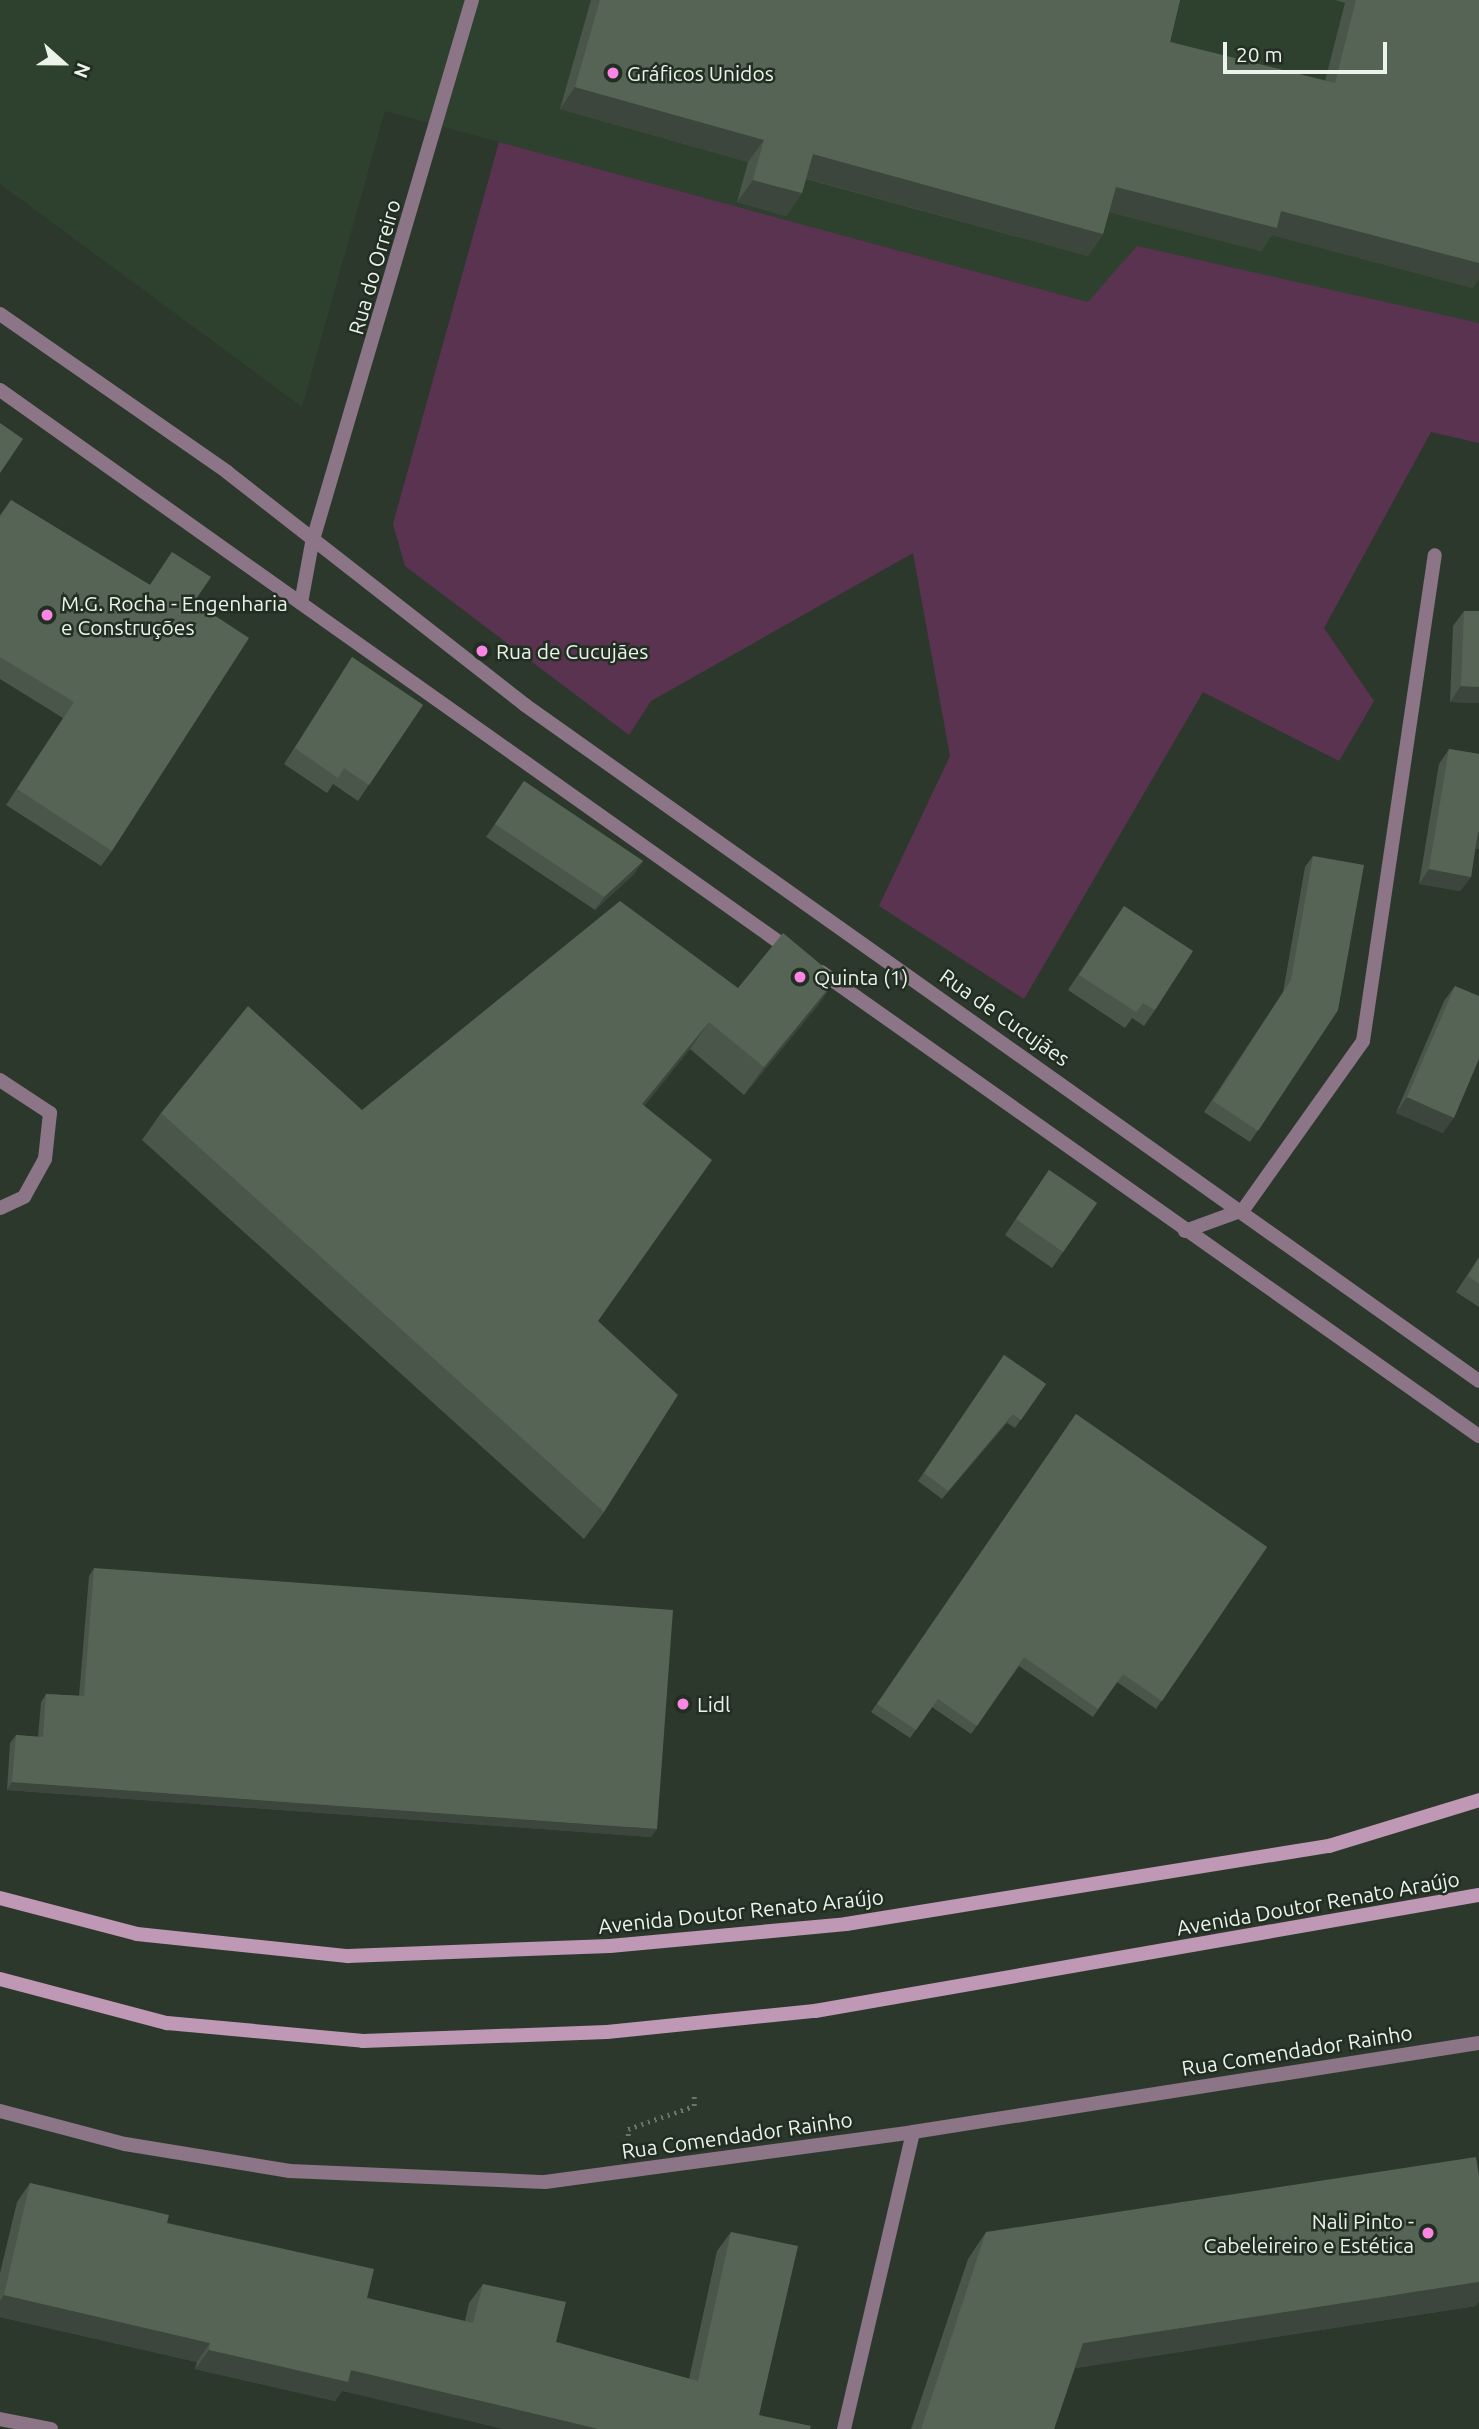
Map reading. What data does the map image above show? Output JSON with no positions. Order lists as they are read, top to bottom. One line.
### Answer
{"streets":{"main road":["Avenida Doutor Renato Araújo"],"street":["Rua do Orreiro","Rua de Cucujães","Rua Comendador Rainho"]},"crossings":[["Rua do Orreiro","Rua de Cucujães"]],"places":["Gráficos Unidos","M.G. Rocha - Engenharia e Construções","Rua de Cucujães","Quinta (1)","Lidl","Nali Pinto - Cabeleireiro e Estética"],"scale_bar":"20 m","north":"right"}
